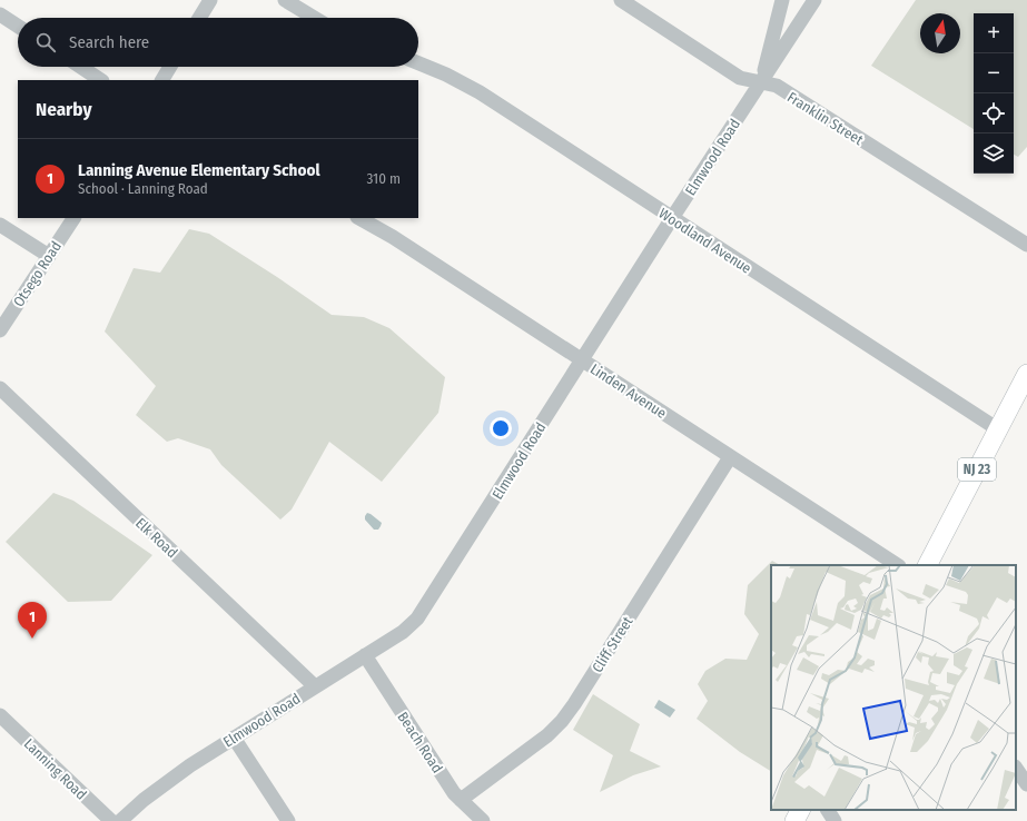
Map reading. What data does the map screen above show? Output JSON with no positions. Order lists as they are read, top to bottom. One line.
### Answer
{"streets":{"main road":["NJ 23"],"street":["Franklin Street","Elmwood Road","Woodland Avenue","Otsego Road","Linden Avenue","Elk Road","Cliff Street","Beach Road","Lanning Road"]},"crossings":[["Franklin Street","Elmwood Road"],["Elmwood Road","Woodland Avenue"],["Elmwood Road","Linden Avenue"],["Elmwood Road","Elk Road"],["Elmwood Road","Beach Road"],["Woodland Avenue","NJ 23"],["Linden Avenue","Cliff Street"],["Cliff Street","Beach Road"]],"north":"top","page":{"map_buttons":["+","−"],"search":"Search here","heading":"Nearby","list":[{"mark":"1","name":"Lanning Avenue Elementary School","note":"School · Lanning Road","value":"310 m"}],"pins":"1"}}
